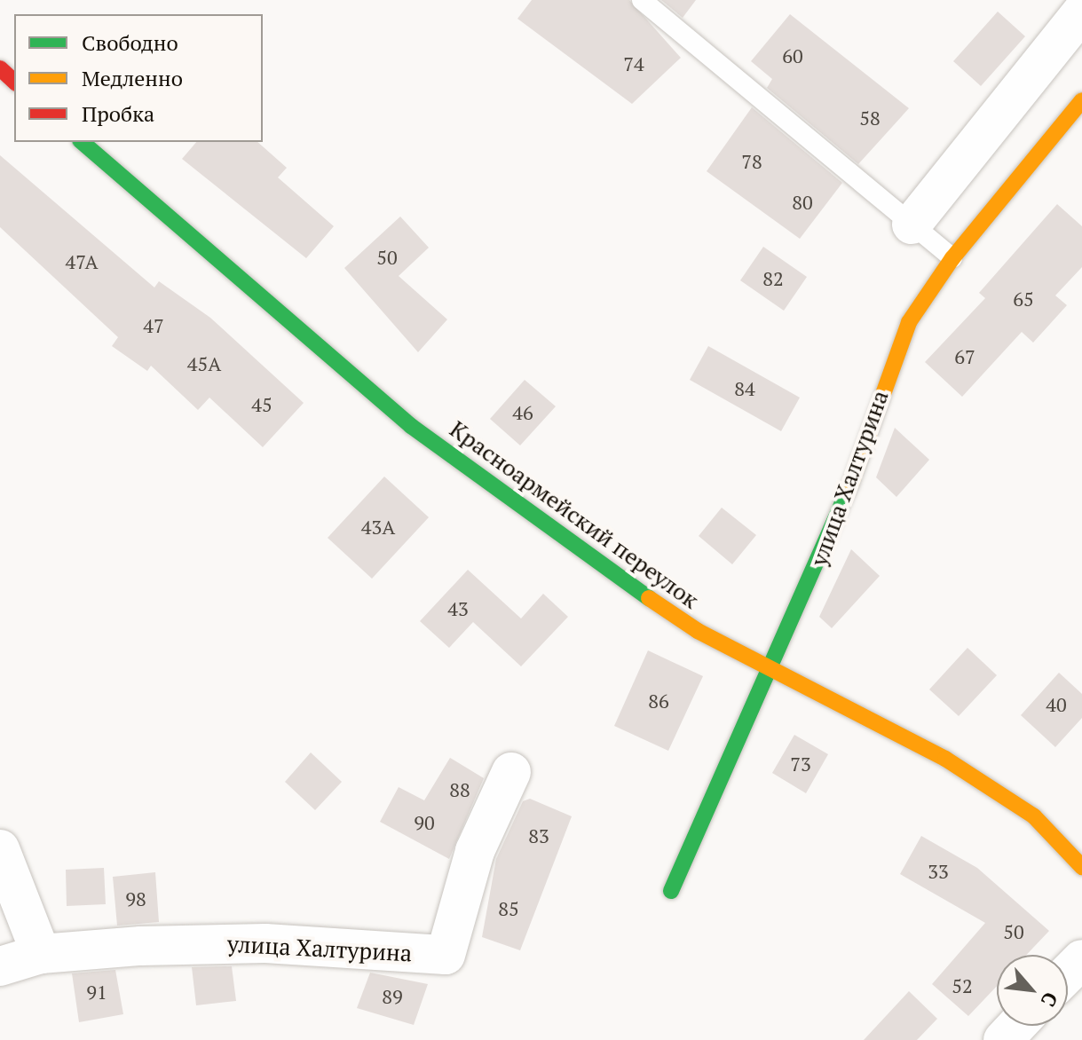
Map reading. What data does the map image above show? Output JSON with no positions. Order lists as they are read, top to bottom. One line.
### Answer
{"streets":{"street":["улица Халтурина","Красноармейский переулок"]},"crossings":[["улица Халтурина","Красноармейский переулок"]],"house_numbers":["60","74","58","78","80","50","47А","82","65","47","67","45А","84","45","46","43А","43","86","40","73","88","90","83","33","98","85","50","52","91","89"],"legend":["Свободно","Медленно","Пробка"],"north":"bottom right"}
